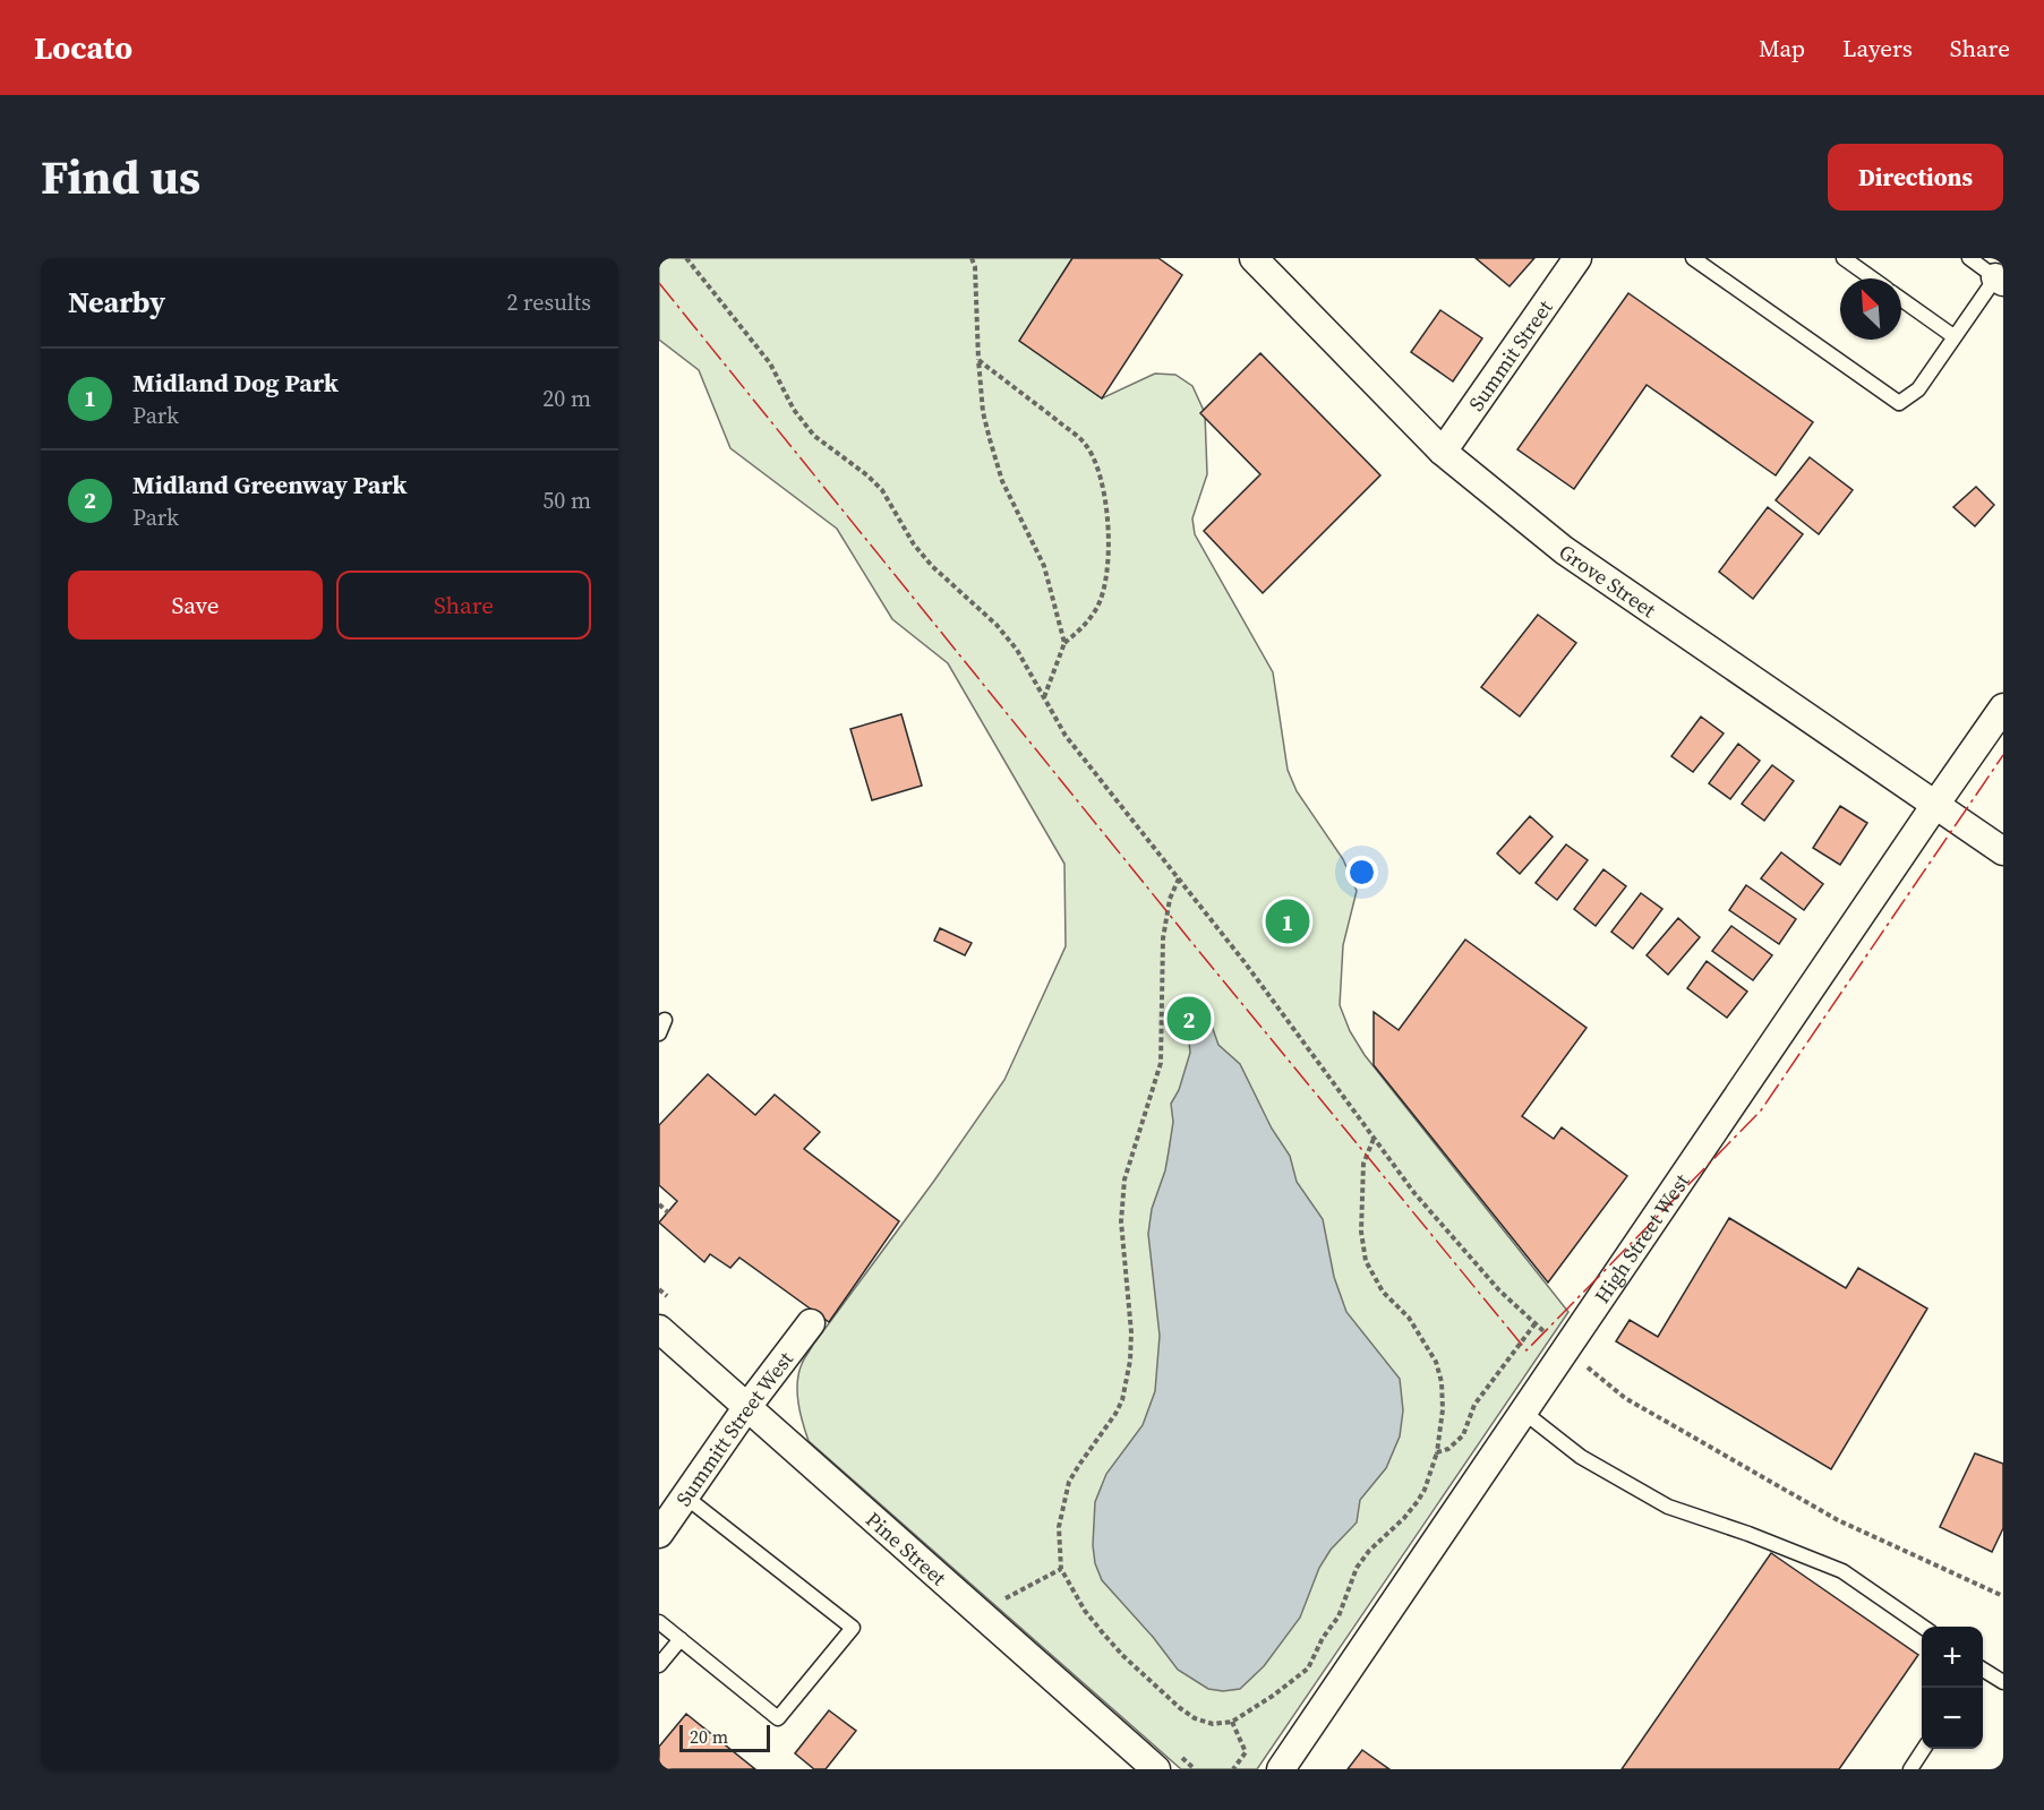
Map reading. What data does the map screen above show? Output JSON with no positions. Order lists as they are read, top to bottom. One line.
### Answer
{"streets":{"street":["Summit Street","Grove Street","High Street West","Summitt Street West","Pine Street"]},"crossings":[["Summit Street","Grove Street"],["Grove Street","High Street West"],["Summitt Street West","Pine Street"]],"scale_bar":"20 m","north":"top left","page":{"header":"Locato","nav":["Map","Layers","Share"],"title":"Find us","buttons":["Directions",["Save","Share"]],"heading":["Nearby","2 results"],"list":[{"mark":"1","name":"Midland Dog Park","note":"Park","value":"20 m"},{"mark":"2","name":"Midland Greenway Park","note":"Park","value":"50 m"}],"pins":["1","2"],"map_buttons":["+","−"],"scale":"20 m"}}
